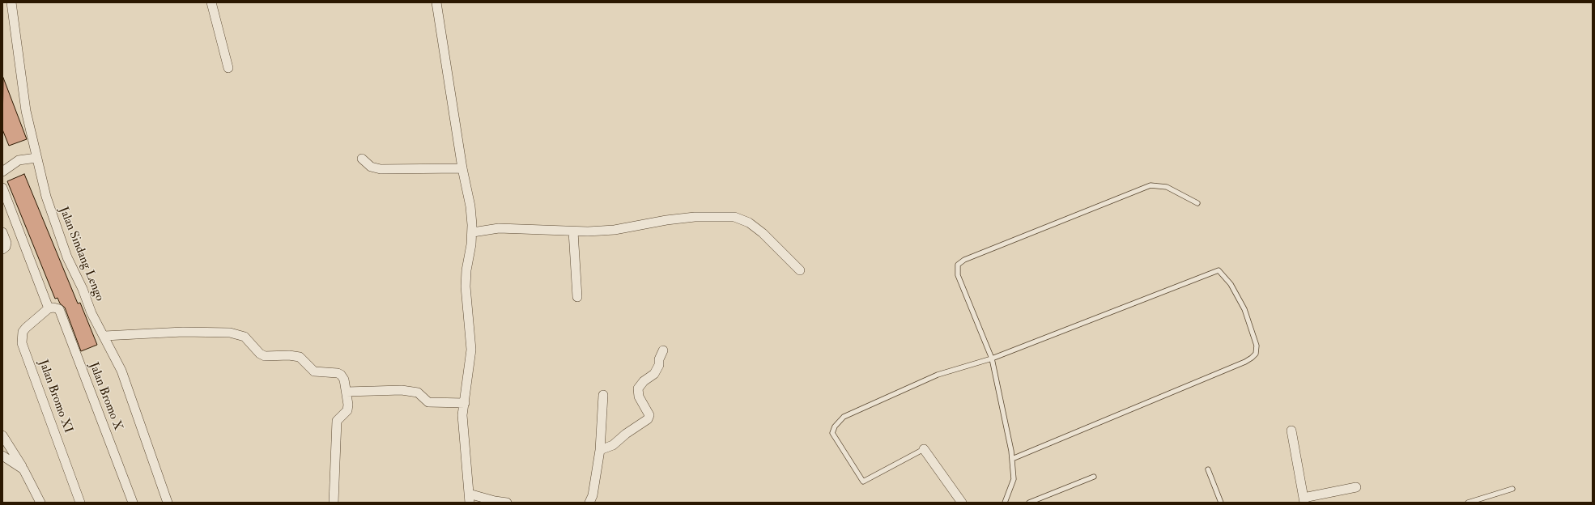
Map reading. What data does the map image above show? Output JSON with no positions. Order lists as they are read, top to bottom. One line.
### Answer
{"streets":{"street":["Jalan Sindang Lengo","Jalan Bromo XI","Jalan Bromo X"]},"crossings":[["Jalan Bromo XI","Jalan Bromo X"]]}
